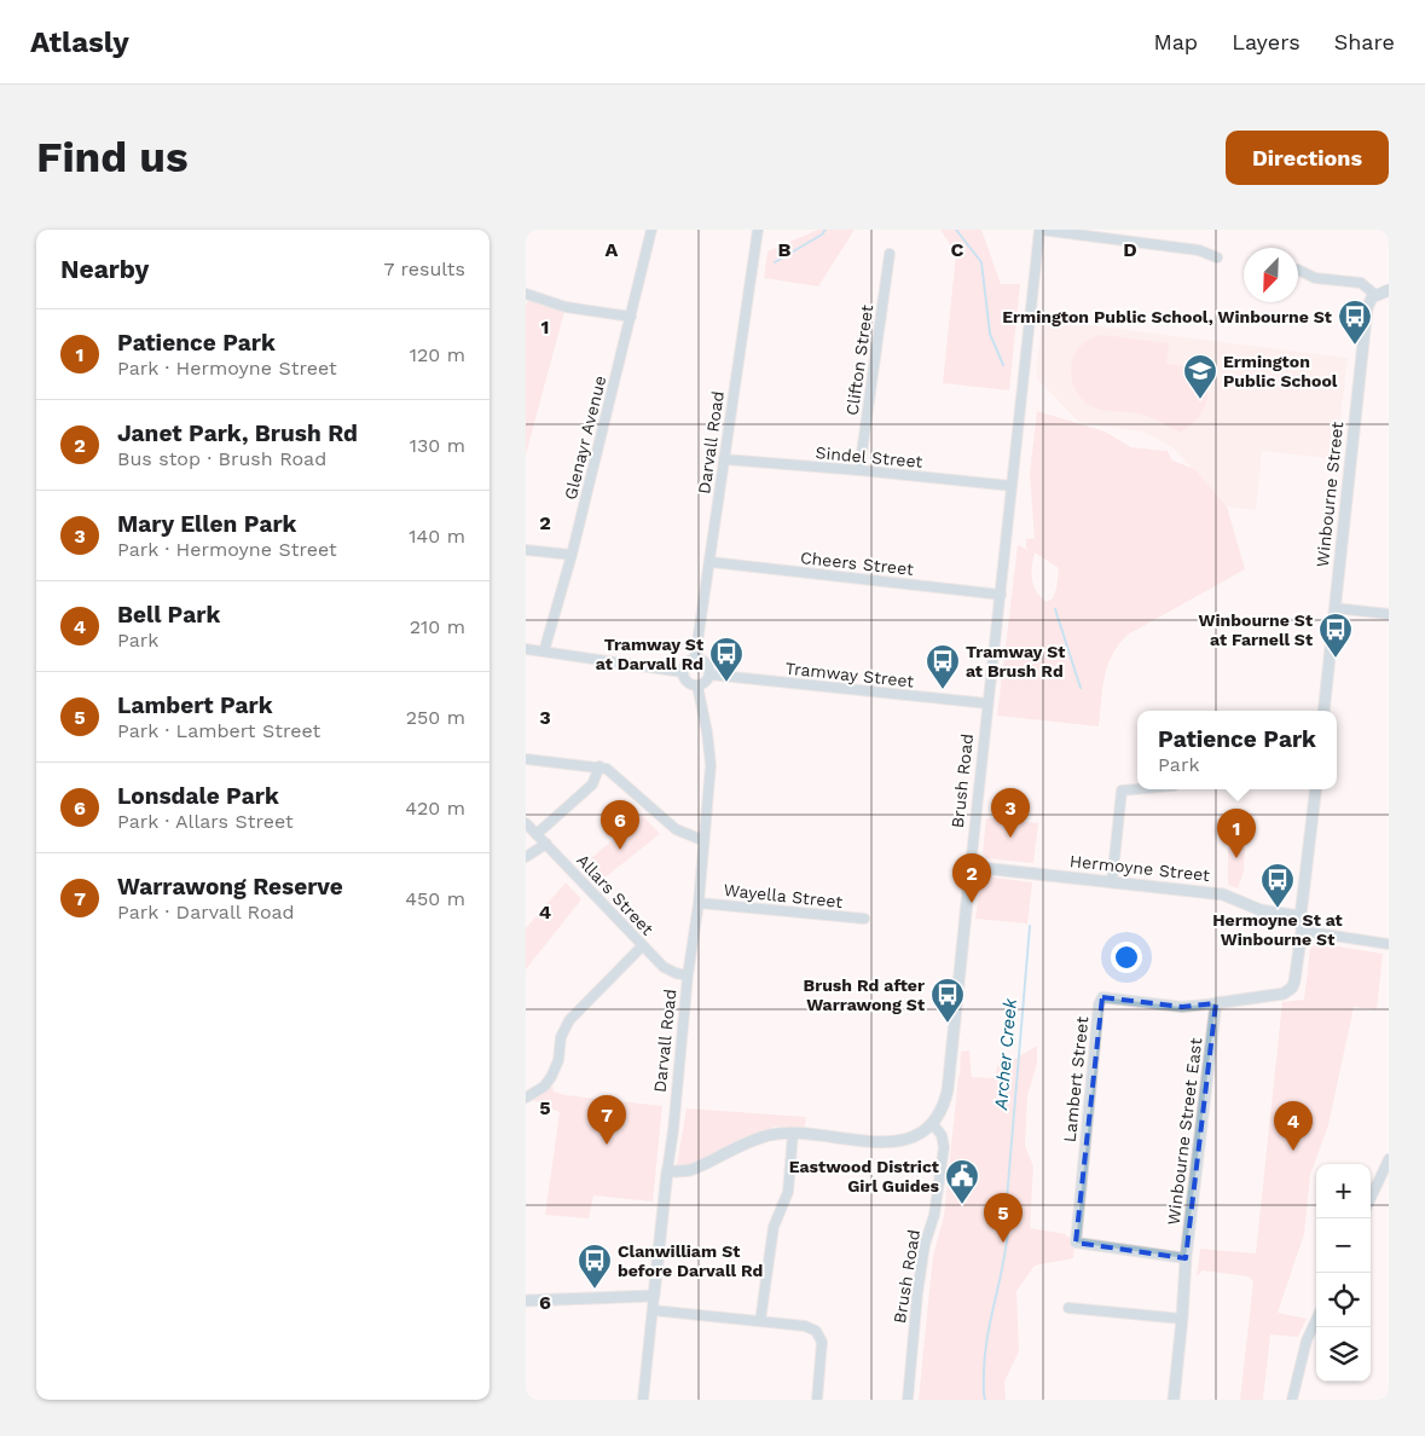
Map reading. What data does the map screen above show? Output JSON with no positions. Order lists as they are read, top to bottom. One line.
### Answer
{"streets":{"street":["Clifton Street","Glenayr Avenue","Darvall Road","Sindel Street","Winbourne Street","Cheers Street","Tramway Street","Brush Road","Hermoyne Street","Allars Street","Wayella Street","Lambert Street","Winbourne Street East"]},"crossings":[["Clifton Street","Sindel Street"],["Darvall Road","Sindel Street"],["Darvall Road","Cheers Street"],["Darvall Road","Tramway Street"],["Darvall Road","Allars Street"],["Darvall Road","Wayella Street"],["Sindel Street","Brush Road"],["Cheers Street","Brush Road"],["Tramway Street","Brush Road"],["Brush Road","Hermoyne Street"],["Lambert Street","Winbourne Street East"]],"water":["Archer Creek"],"places":{"bus stop":["Ermington Public School, Winbourne St","Winbourne St at Farnell St","Tramway St at Darvall Rd","Tramway St at Brush Rd","Hermoyne St at Winbourne St","Brush Rd after Warrawong St","Clanwilliam St before Darvall Rd"],"school or university":["Ermington Public School"],"public building":["Eastwood District Girl Guides"]},"north":"bottom left","page":{"header":"Atlasly","nav":["Map","Layers","Share"],"buttons":"Directions","title":"Find us","heading":["Nearby","7 results"],"list":[{"mark":"1","name":"Patience Park","note":"Park · Hermoyne Street","value":"120 m"},{"mark":"2","name":"Janet Park, Brush Rd","note":"Bus stop · Brush Road","value":"130 m"},{"mark":"3","name":"Mary Ellen Park","note":"Park · Hermoyne Street","value":"140 m"},{"mark":"4","name":"Bell Park","note":"Park","value":"210 m"},{"mark":"5","name":"Lambert Park","note":"Park · Lambert Street","value":"250 m"},{"mark":"6","name":"Lonsdale Park","note":"Park · Allars Street","value":"420 m"},{"mark":"7","name":"Warrawong Reserve","note":"Park · Darvall Road","value":"450 m"}],"popup":["Patience Park","Park"],"pins":["3","6","1","2","7","4","5"],"map_buttons":["+","−"]},"grid":{"columns":["A","B","C","D"],"rows":["1","2","3","4","5","6"]}}
